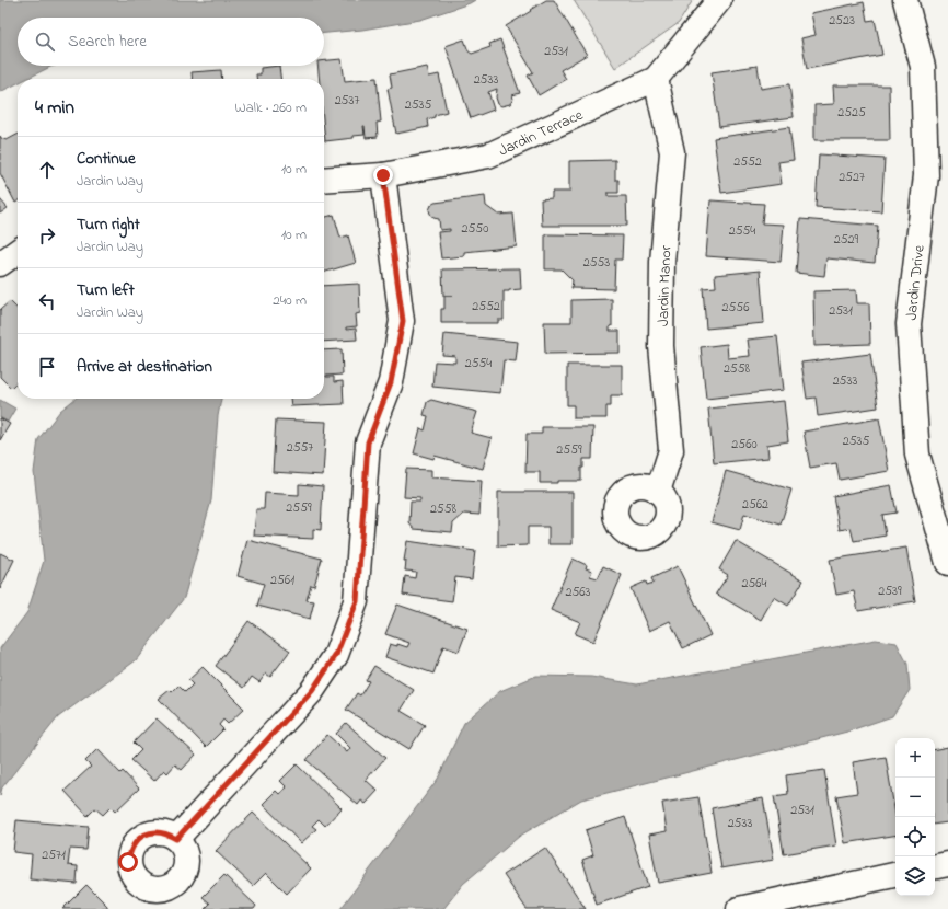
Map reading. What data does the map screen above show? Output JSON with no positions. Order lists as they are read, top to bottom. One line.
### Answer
{"streets":{"street":["Jardin Terrace","Jardin Drive","Jardin Manor"]},"crossings":[["Jardin Terrace","Jardin Manor"]],"house_numbers":["2523","2531","2533","2537","2535","2525","2552","2527","2550","2554","2529","2553","2552","2556","2531","2554","2558","2533","2535","2560","2557","2559","2562","2559","2558","2561","2564","2539","2563","2531","2533","2571"],"page":{"search":"Search here","heading":["4 min","Walk · 260 m"],"list":[["Continue","Jardin Way","10 m"],["Turn right","Jardin Way","10 m"],["Turn left","Jardin Way","240 m"],"Arrive at destination"],"map_buttons":["+","−"]}}
